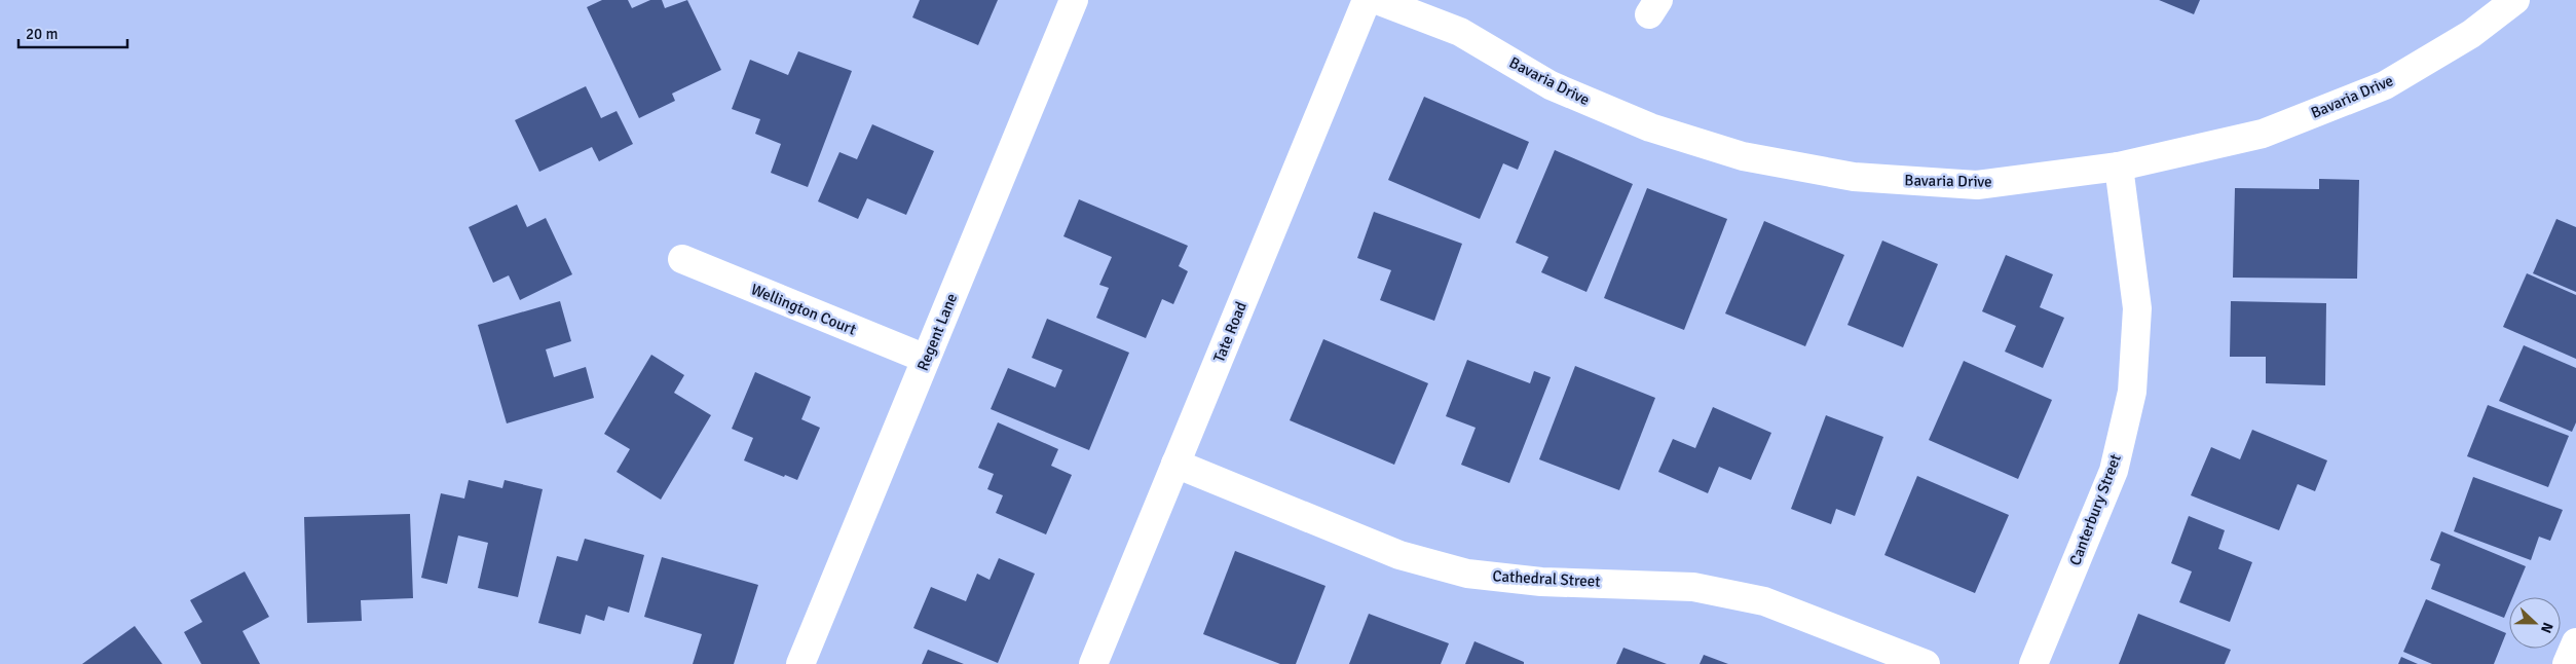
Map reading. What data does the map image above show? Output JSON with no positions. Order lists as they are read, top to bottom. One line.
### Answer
{"streets":{"street":["Bavaria Drive","Wellington Court","Regent Lane","Tate Road","Canterbury Street","Cathedral Street"]},"crossings":[["Bavaria Drive","Canterbury Street"],["Wellington Court","Regent Lane"],["Tate Road","Cathedral Street"]],"scale_bar":"20 m","north":"right"}
